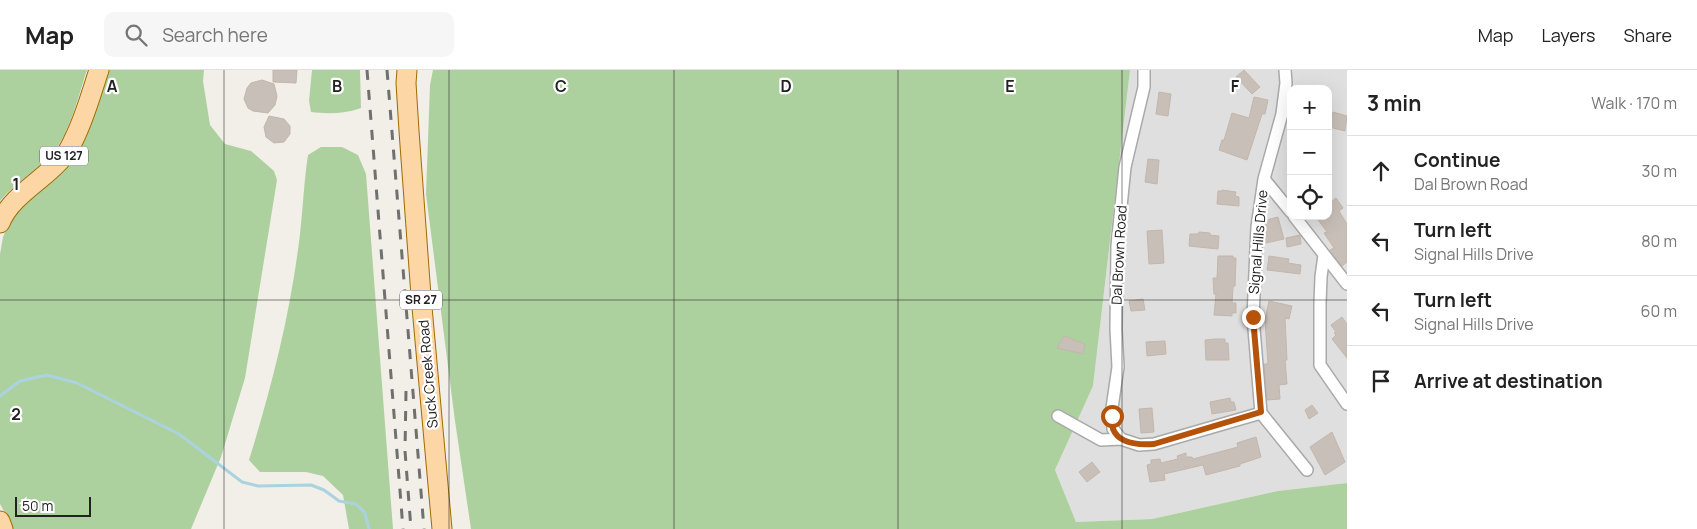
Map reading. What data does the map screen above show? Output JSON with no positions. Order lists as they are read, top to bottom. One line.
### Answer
{"streets":{"main road":["US 127","SR 27","Suck Creek Road"],"street":["Signal Hills Drive","Dal Brown Road"]},"scale_bar":"50 m","page":{"header":"Map","search":"Search here","nav":["Map","Layers","Share"],"heading":["3 min","Walk · 170 m"],"map_buttons":["+","−"],"list":[["Continue","Dal Brown Road","30 m"],["Turn left","Signal Hills Drive","80 m"],["Turn left","Signal Hills Drive","60 m"],"Arrive at destination"],"scale":"50 m"},"grid":{"columns":["A","B","C","D","E","F"],"rows":["1","2"]}}
